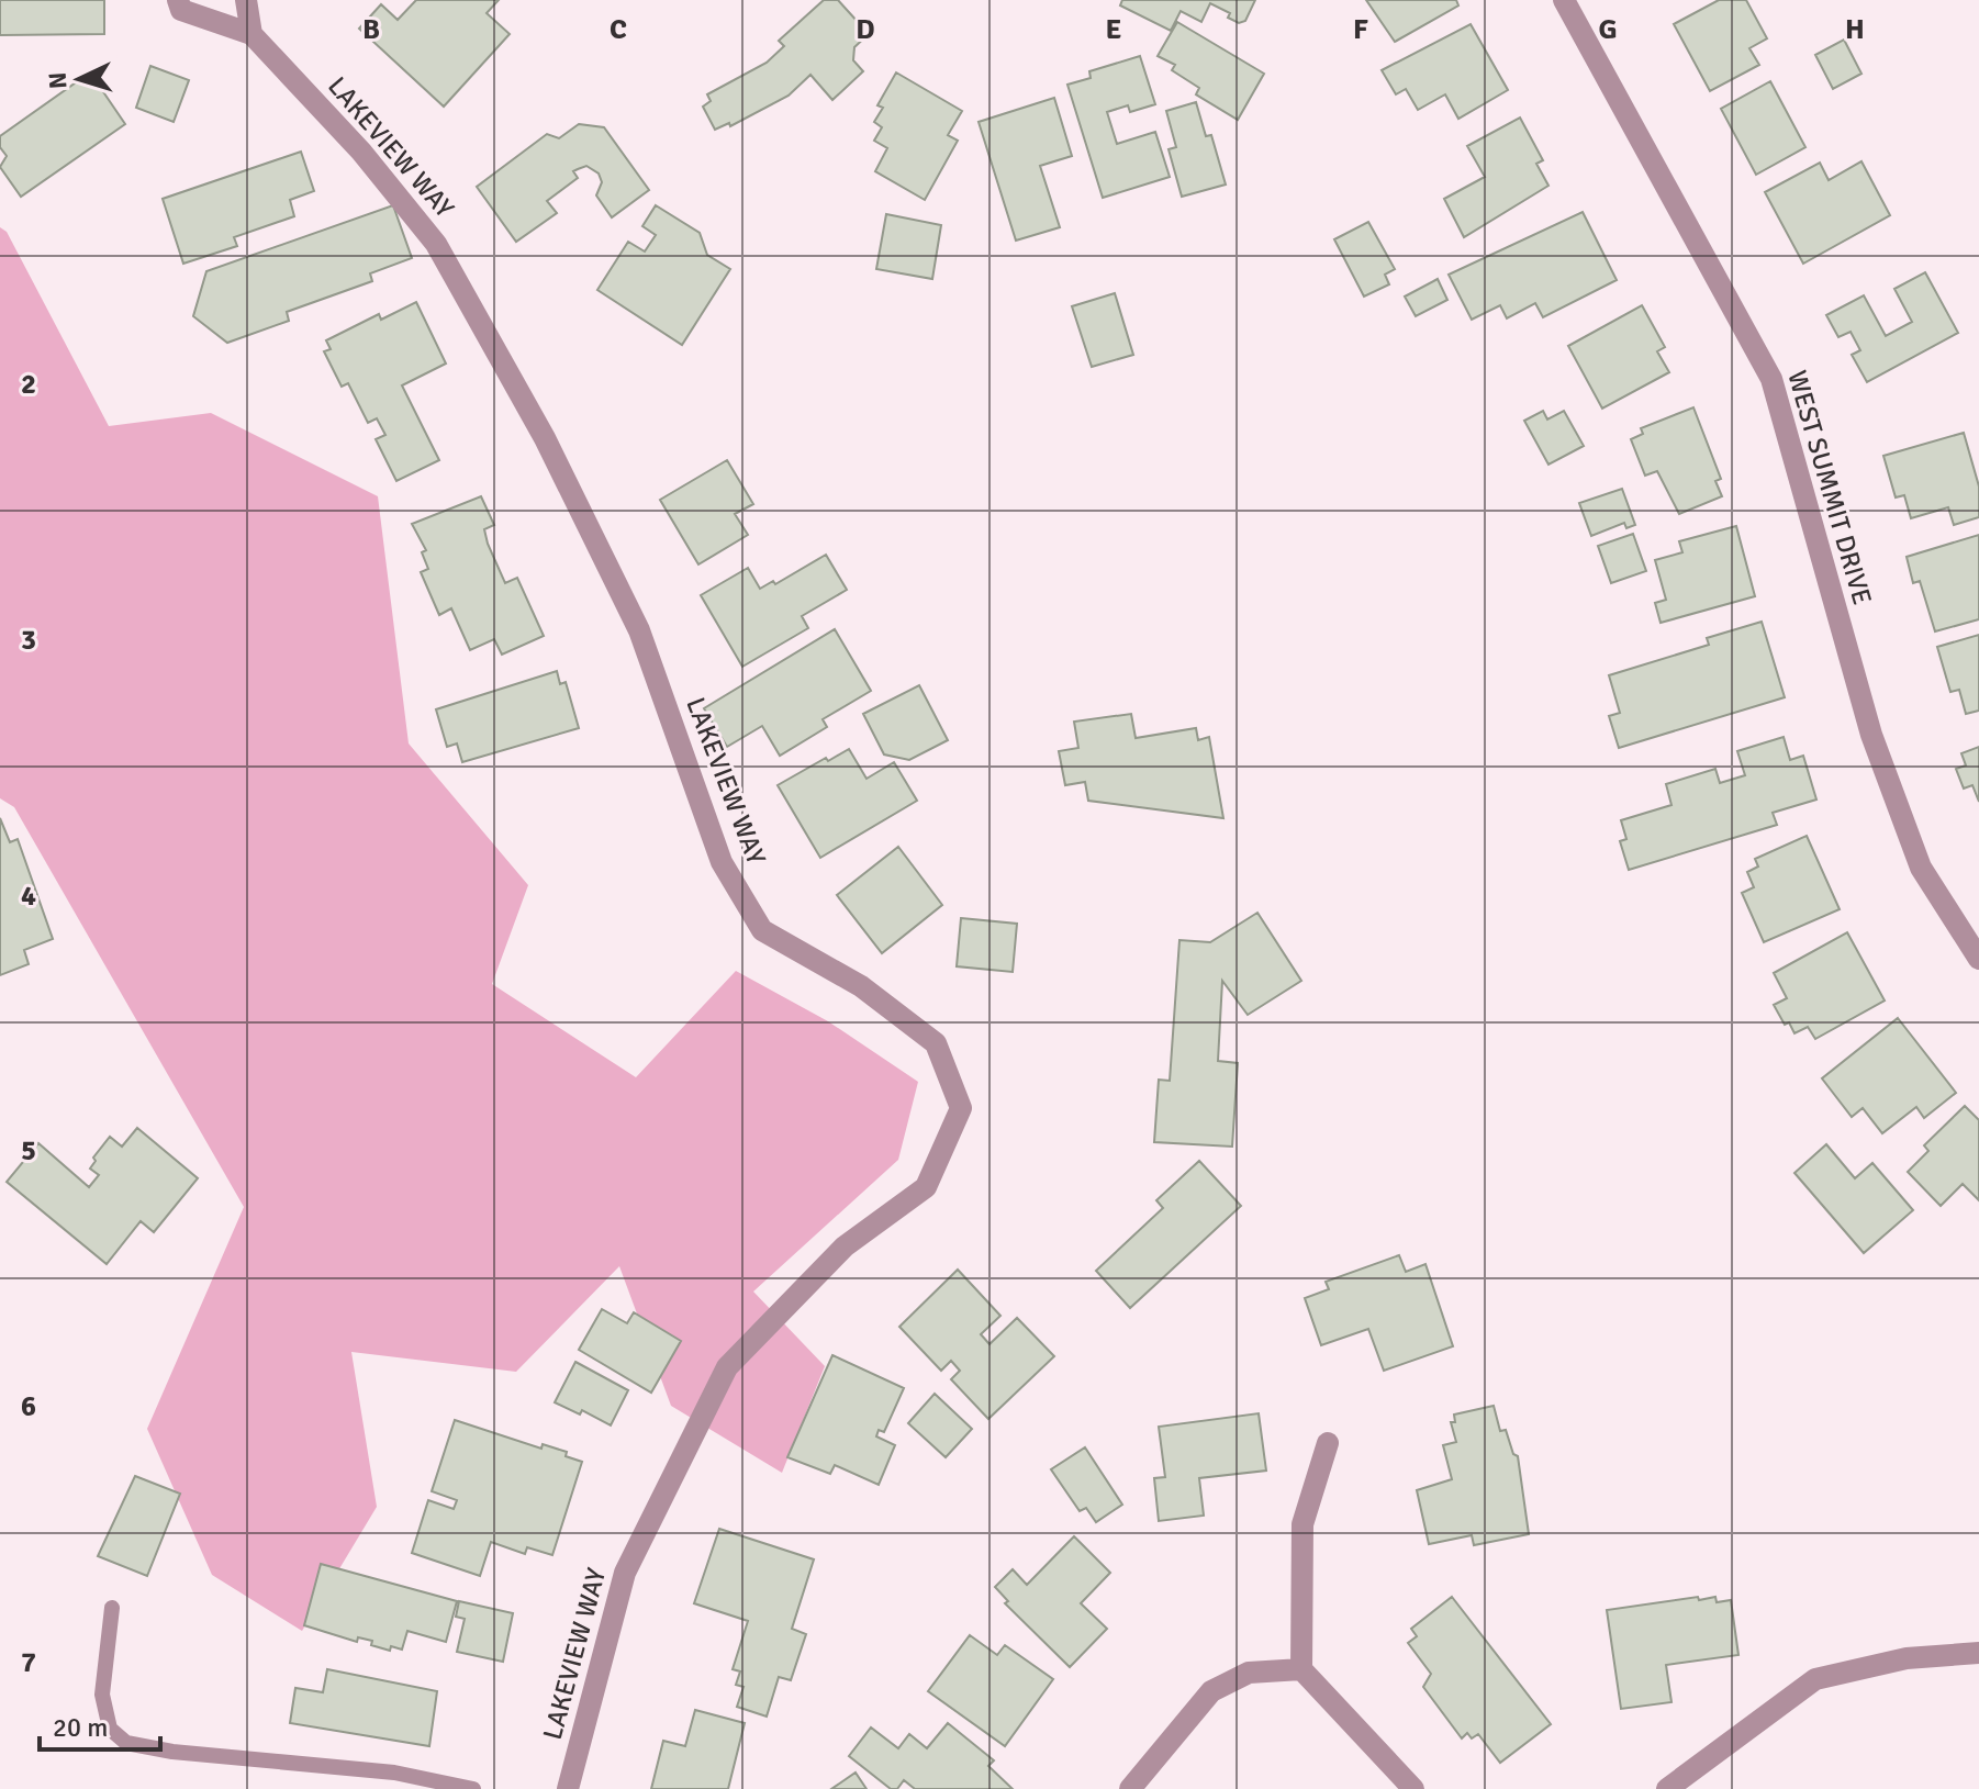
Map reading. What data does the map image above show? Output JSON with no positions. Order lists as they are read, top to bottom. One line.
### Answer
{"streets":{"street":["LAKEVIEW WAY","WEST SUMMIT DRIVE"]},"scale_bar":"20 m","north":"left","grid":{"columns":["B","C","D","E","F","G","H"],"rows":["2","3","4","5","6","7"]}}
